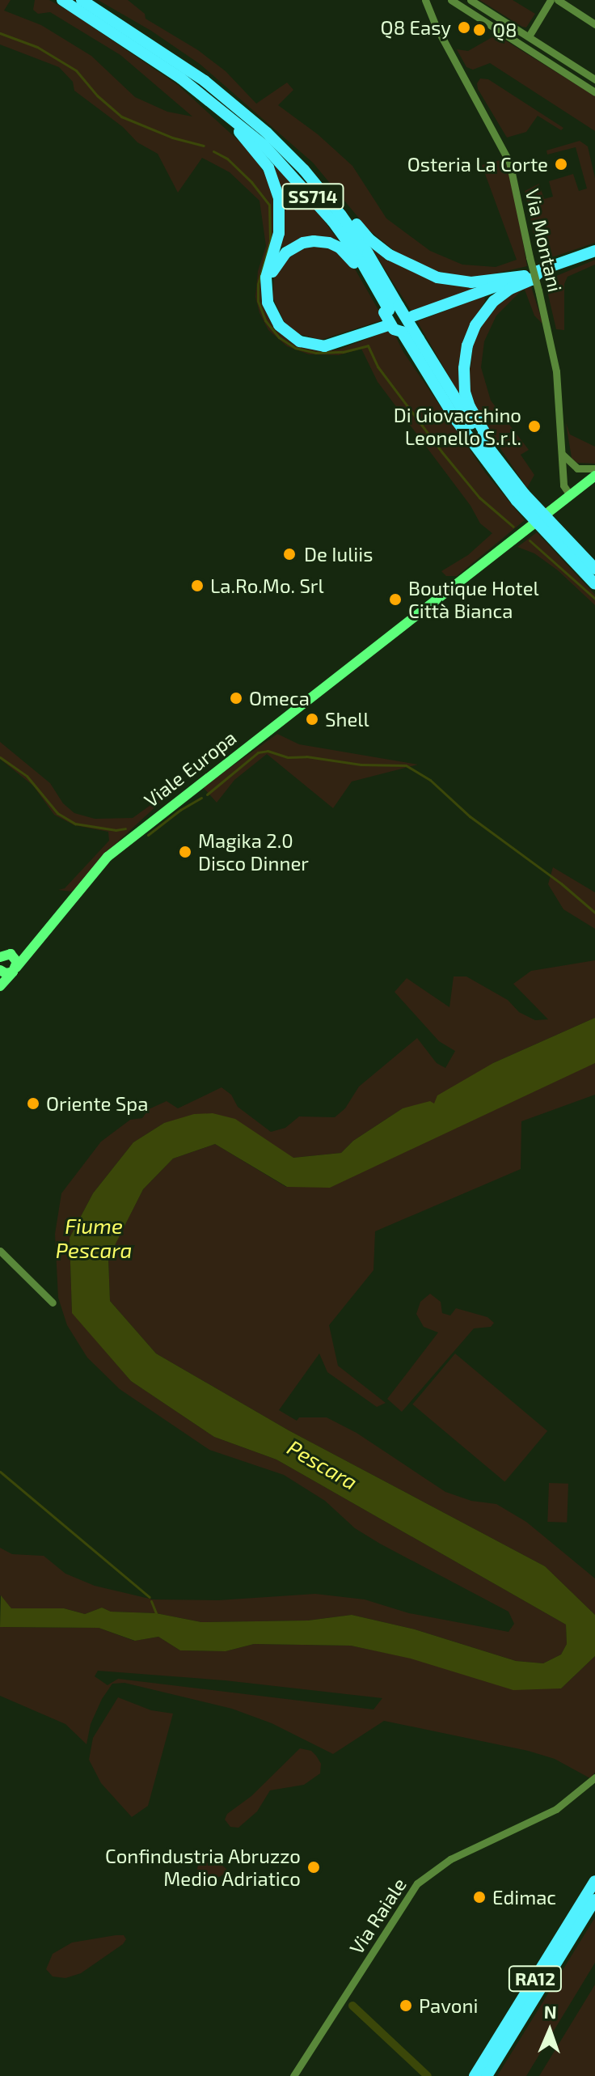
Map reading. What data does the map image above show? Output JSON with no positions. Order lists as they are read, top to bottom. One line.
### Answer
{"streets":{"highway":["SS714","RA12"],"main road":["Viale Europa"],"street":["Via Montani","Via Raiale"]},"crossings":[["Via Montani","Viale Europa"]],"water":["Fiume Pescara","Pescara"],"places":["Q8 Easy","Q8","Osteria La Corte","Di Giovacchino Leonello S.r.l.","De Iuliis","La.Ro.Mo. Srl","Boutique Hotel Città Bianca","Omeca","Shell","Magika 2.0 Disco Dinner","Oriente Spa","Confindustria Abruzzo Medio Adriatico","Edimac","Pavoni"],"north":"top"}
